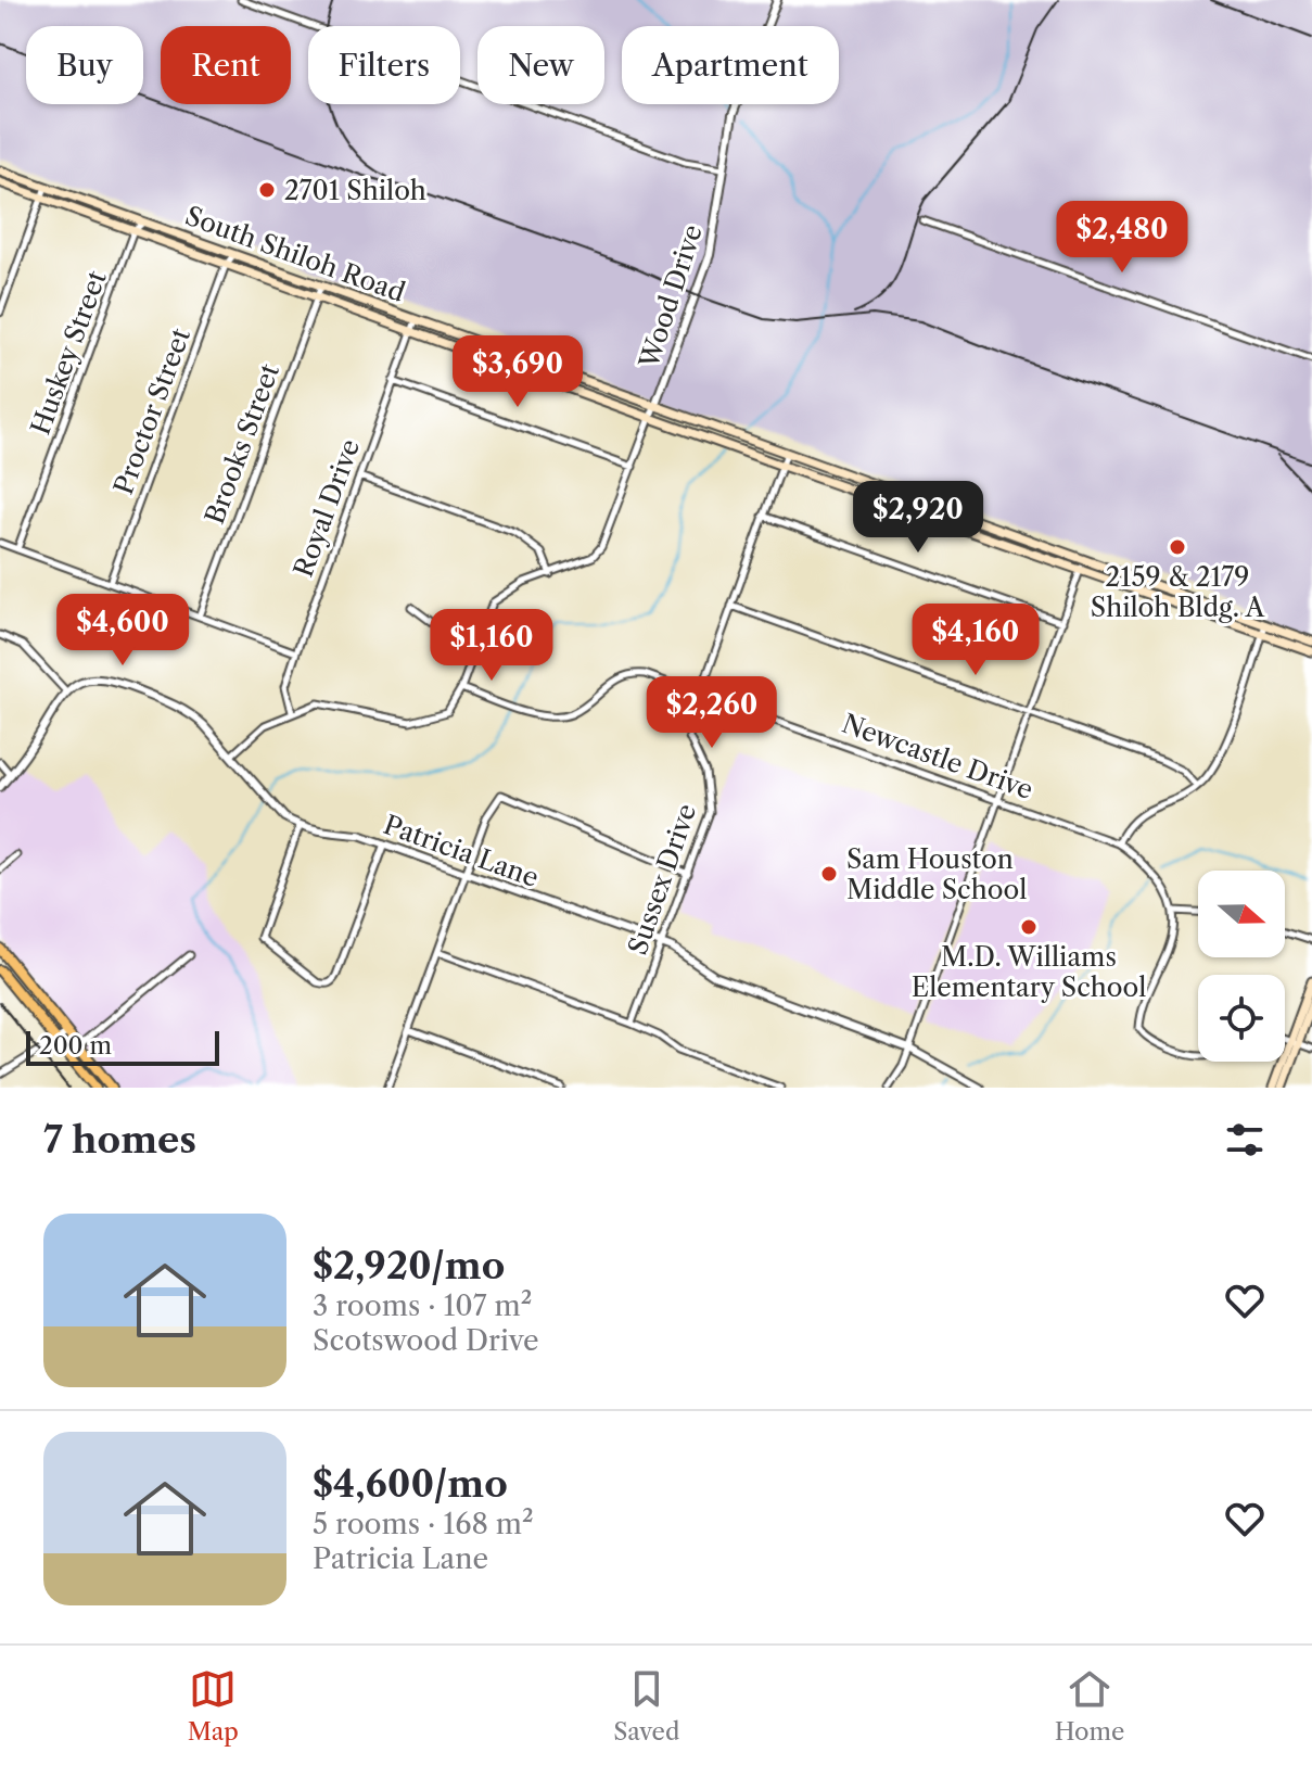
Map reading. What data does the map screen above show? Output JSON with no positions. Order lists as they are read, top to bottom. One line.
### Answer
{"streets":{"main road":["South Shiloh Road"],"street":["Wood Drive","Huskey Street","Proctor Street","Brooks Street","Royal Drive","Newcastle Drive","Patricia Lane","Sussex Drive"]},"crossings":[["South Shiloh Road","Wood Drive"],["South Shiloh Road","Huskey Street"],["South Shiloh Road","Proctor Street"],["South Shiloh Road","Brooks Street"],["South Shiloh Road","Royal Drive"],["South Shiloh Road","Sussex Drive"],["Newcastle Drive","Sussex Drive"],["Patricia Lane","Sussex Drive"]],"places":["2701 Shiloh","2159 & 2179 Shiloh Bldg. A","Sam Houston Middle School","M.D. Williams Elementary School"],"scale_bar":"200 m","north":"right","page":{"chip":["Buy","Rent","Filters","New","Apartment"],"price":["$2,480","$3,690","$2,920","$4,600","$4,160","$1,160","$2,260"],"scale":"200 m","heading":"7 homes","list":[{"name":"$2,920/mo","note":"3 rooms · 107 m² · Scotswood Drive"},{"name":"$4,600/mo","note":"5 rooms · 168 m² · Patricia Lane"}],"tabs":["Map","Saved","Home"]}}
